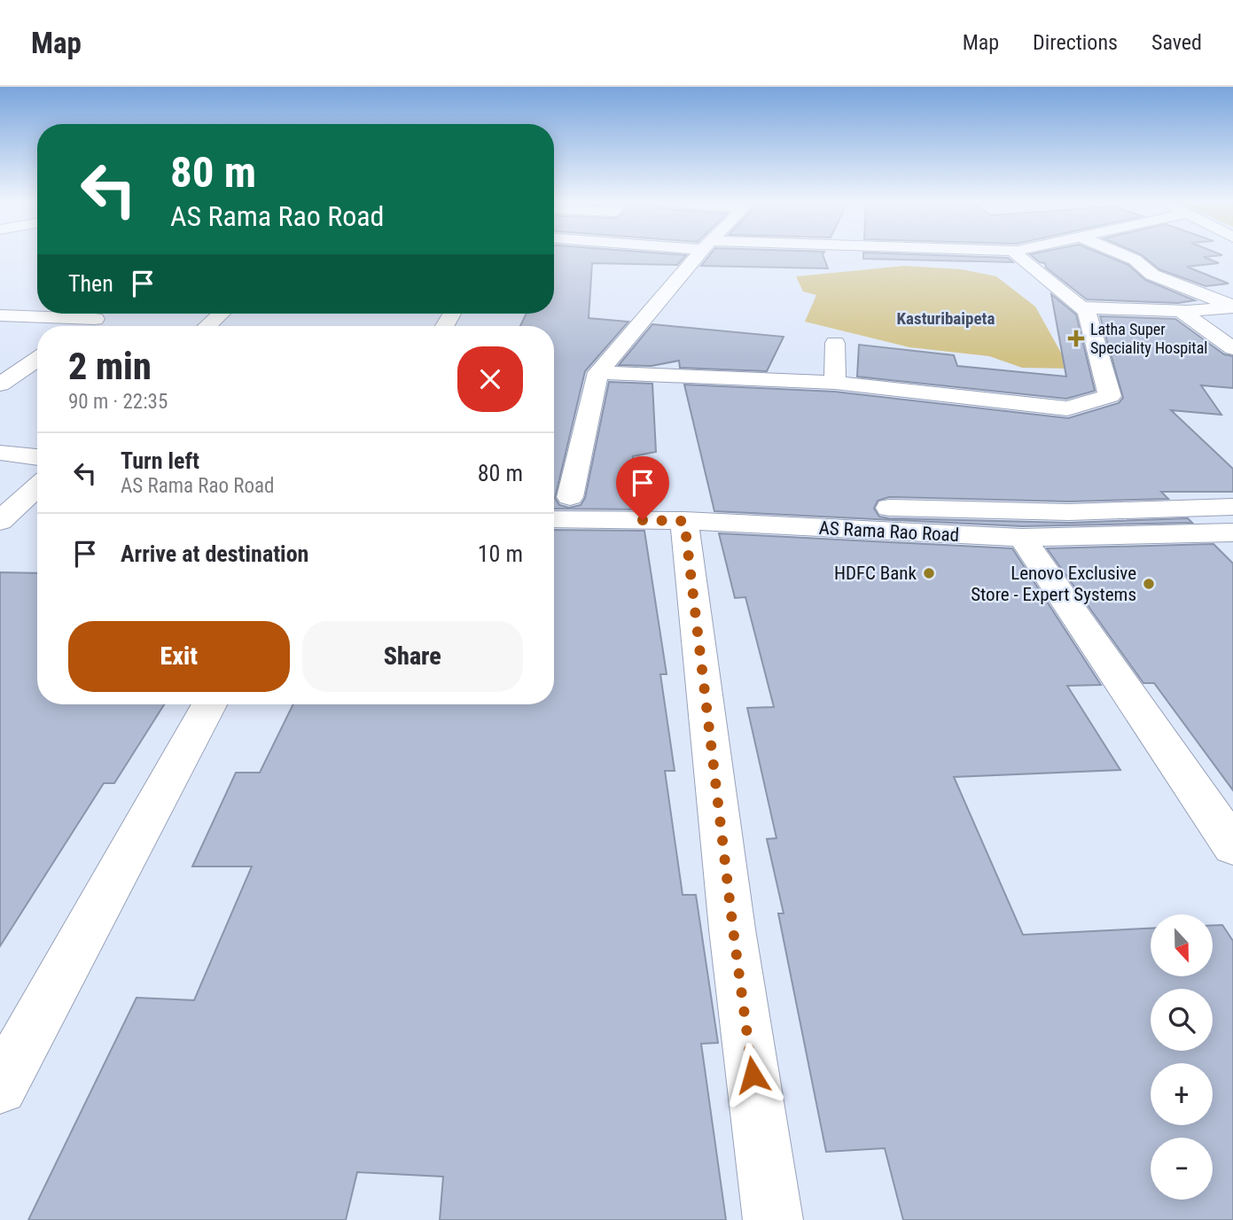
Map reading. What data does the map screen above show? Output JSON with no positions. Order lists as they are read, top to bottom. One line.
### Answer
{"streets":{"street":["AS Rama Rao Road"]},"districts":["Kasturibaipeta"],"places":{"health":["Latha Super Speciality Hospital"],"other":["HDFC Bank","Lenovo Exclusive Store - Expert Systems"]},"north":"bottom","page":{"header":"Map","nav":["Map","Directions","Saved"],"turn":["80 m","AS Rama Rao Road"],"then":"Then","heading":["2 min","90 m · 22:35"],"list":[{"name":"Turn left","note":"AS Rama Rao Road","value":"80 m"},{"name":"Arrive at destination","value":"10 m"}],"buttons":["Exit","Share"],"map_buttons":["+","−"]}}
